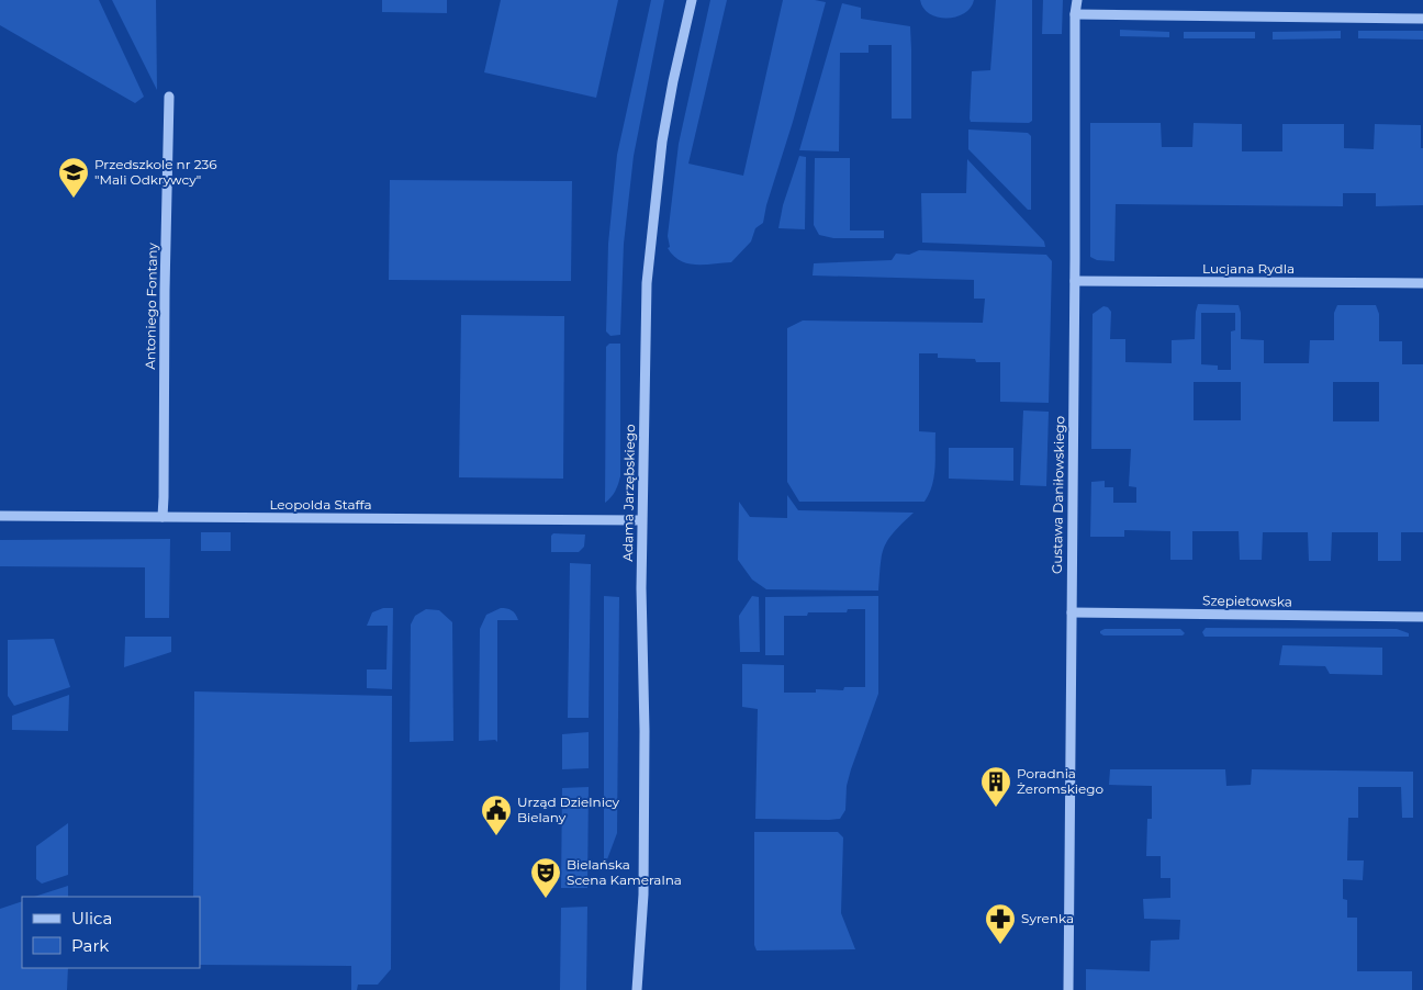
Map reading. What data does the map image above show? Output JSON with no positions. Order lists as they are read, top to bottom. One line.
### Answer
{"streets":{"street":["Lucjana Rydla","Antoniego Fontany","Adama Jarzębskiego","Gustawa Daniłowskiego","Leopolda Staffa","Szepietowska"]},"crossings":[["Lucjana Rydla","Gustawa Daniłowskiego"],["Antoniego Fontany","Leopolda Staffa"],["Adama Jarzębskiego","Leopolda Staffa"],["Gustawa Daniłowskiego","Szepietowska"]],"places":{"school or university":["Przedszkole nr 236 \"Mali Odkrywcy\""],"building":["Poradnia Żeromskiego"],"public building":["Urząd Dzielnicy Bielany"],"theatre":["Bielańska Scena Kameralna"],"pharmacy":["Syrenka"]},"legend":["Ulica","Park"]}
